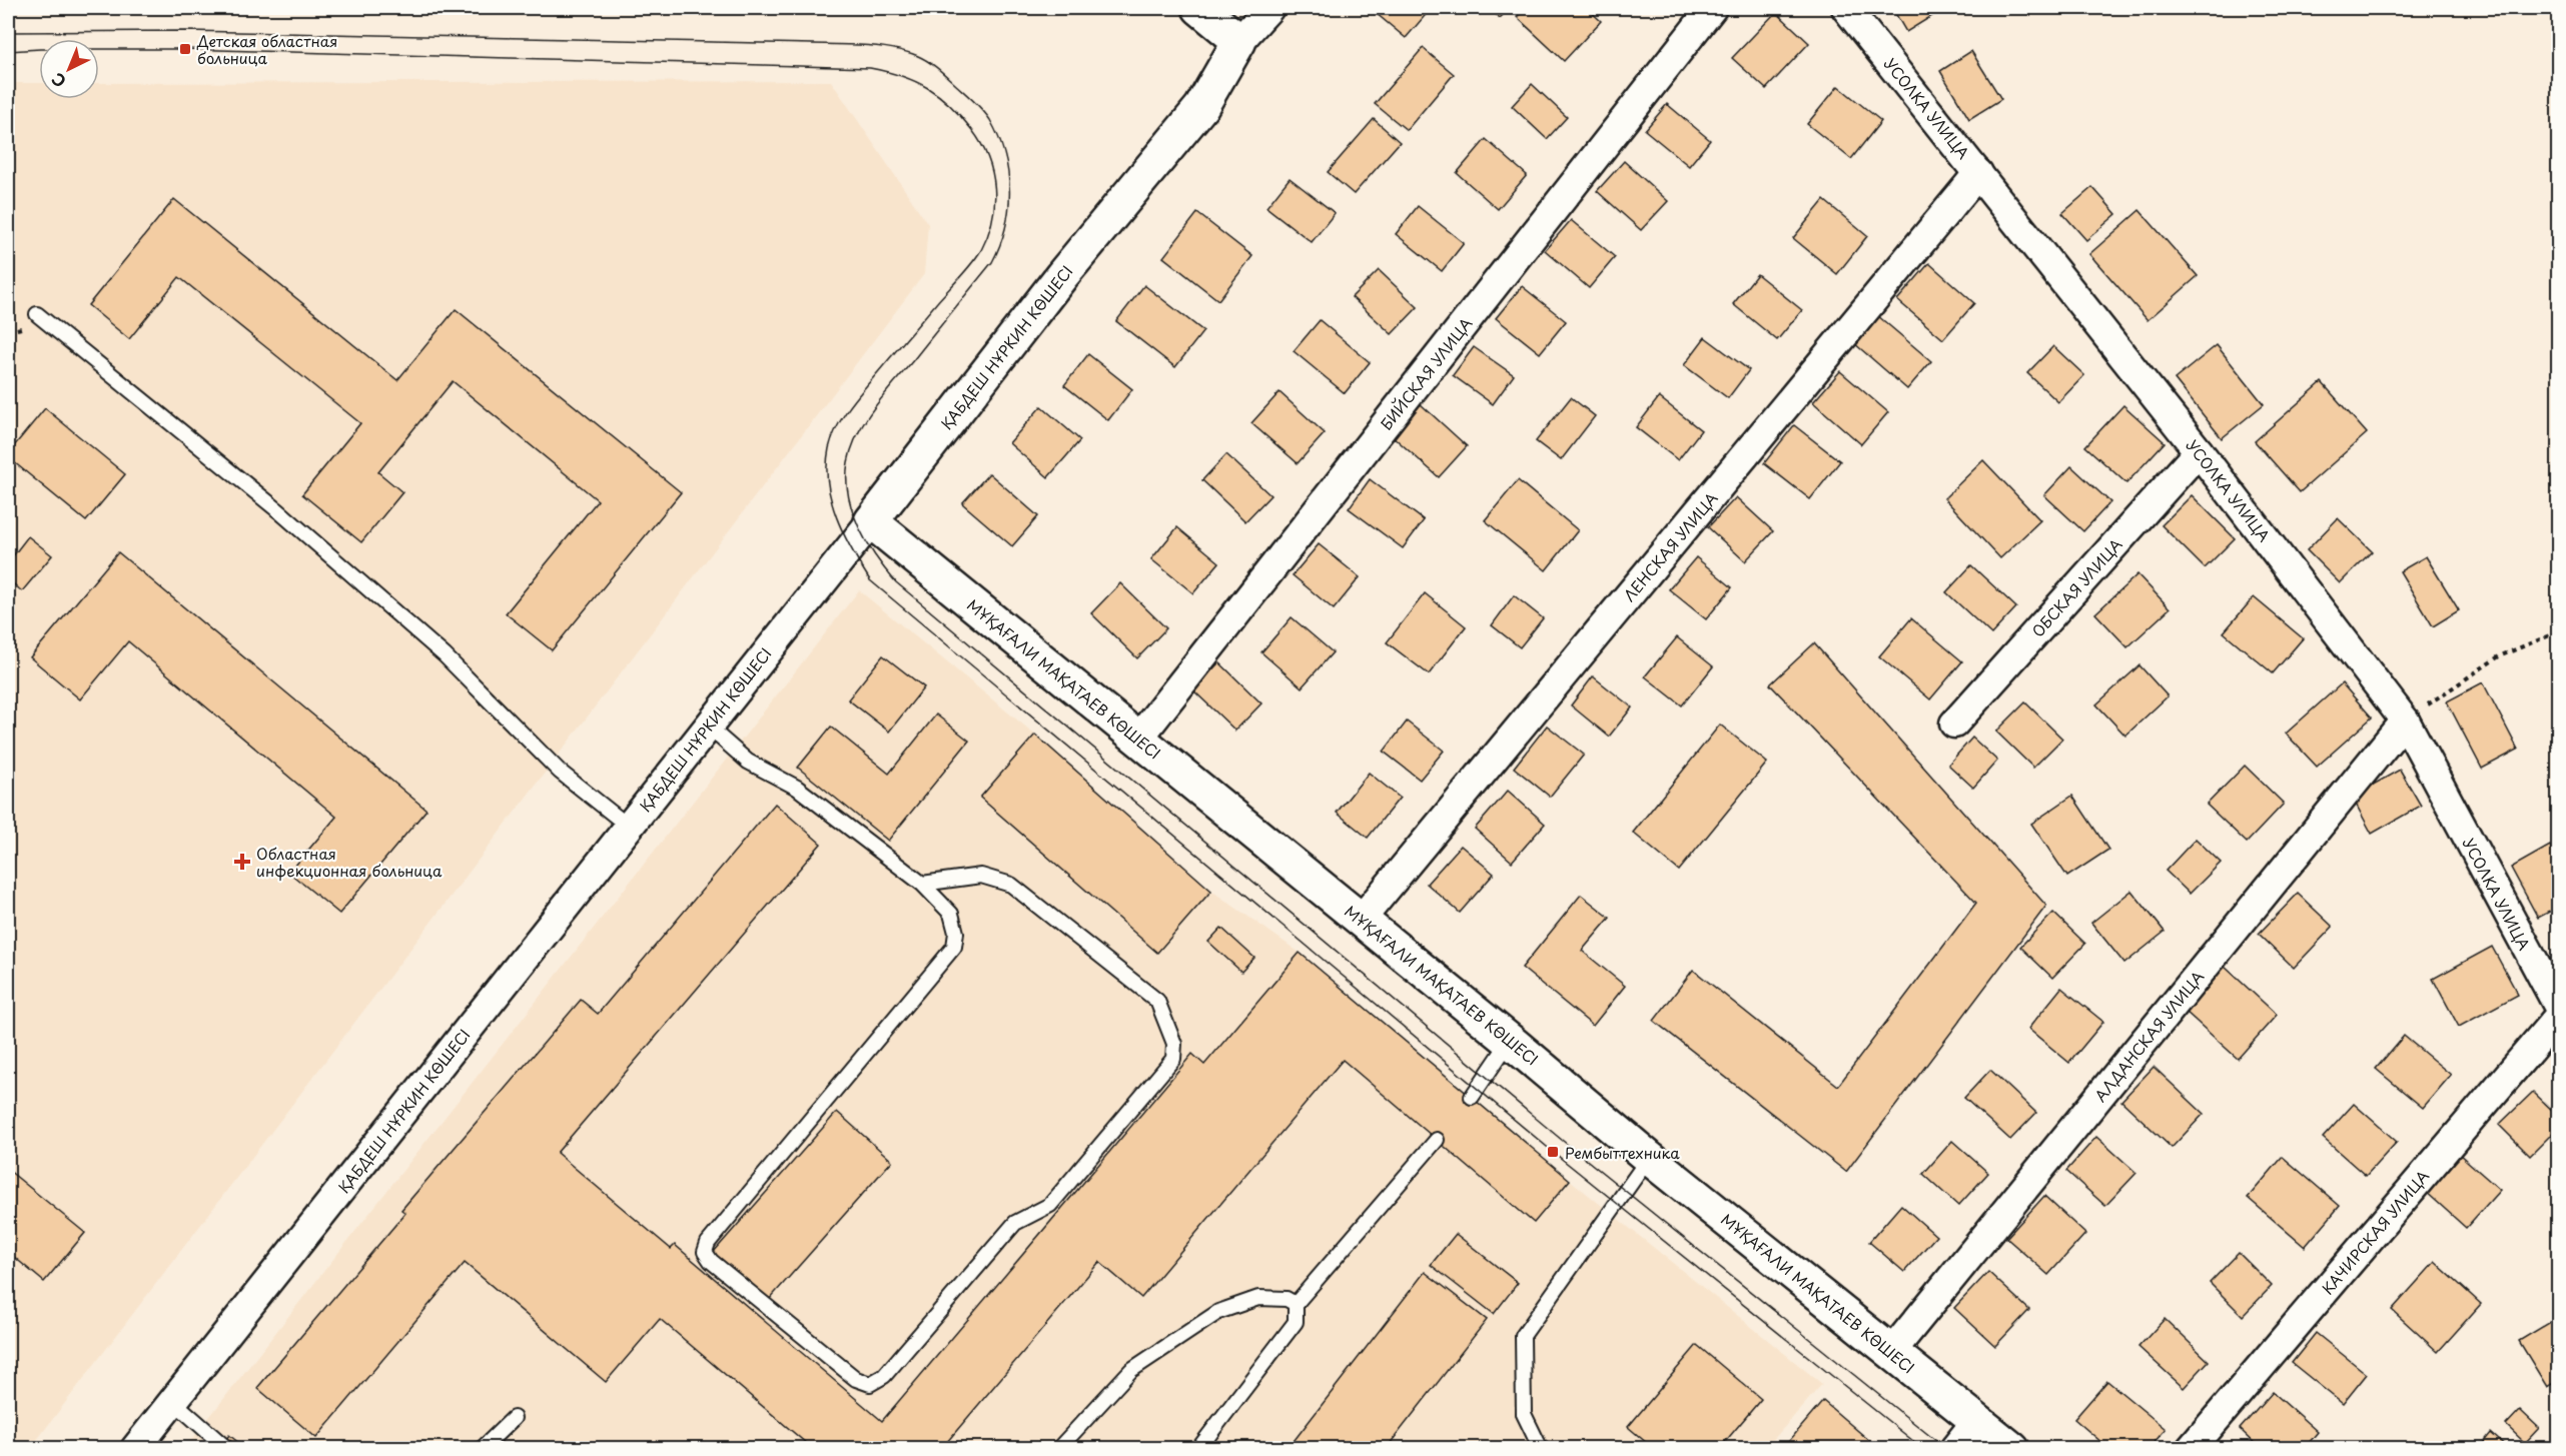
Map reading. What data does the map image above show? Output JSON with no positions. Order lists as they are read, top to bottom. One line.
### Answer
{"streets":{"main road":["ҚАБДЕШ НҰРКИН КӨШЕСІ","МҰҚАҒАЛИ МАҚАТАЕВ КӨШЕСІ"],"street":["УСОЛКА УЛИЦА","БИЙСКАЯ УЛИЦА","ЛЕНСКАЯ УЛИЦА","ОБСКАЯ УЛИЦА","АЛДАНСКАЯ УЛИЦА","КАЧИРСКАЯ УЛИЦА"]},"crossings":[["УСОЛКА УЛИЦА","ЛЕНСКАЯ УЛИЦА"],["УСОЛКА УЛИЦА","ОБСКАЯ УЛИЦА"],["УСОЛКА УЛИЦА","АЛДАНСКАЯ УЛИЦА"],["ҚАБДЕШ НҰРКИН КӨШЕСІ","МҰҚАҒАЛИ МАҚАТАЕВ КӨШЕСІ"],["БИЙСКАЯ УЛИЦА","МҰҚАҒАЛИ МАҚАТАЕВ КӨШЕСІ"],["ЛЕНСКАЯ УЛИЦА","МҰҚАҒАЛИ МАҚАТАЕВ КӨШЕСІ"],["МҰҚАҒАЛИ МАҚАТАЕВ КӨШЕСІ","АЛДАНСКАЯ УЛИЦА"]],"places":{"transit":["Детская областная больница","Рембыттехника"],"health":["Областная инфекционная больница"]},"north":"bottom left"}
